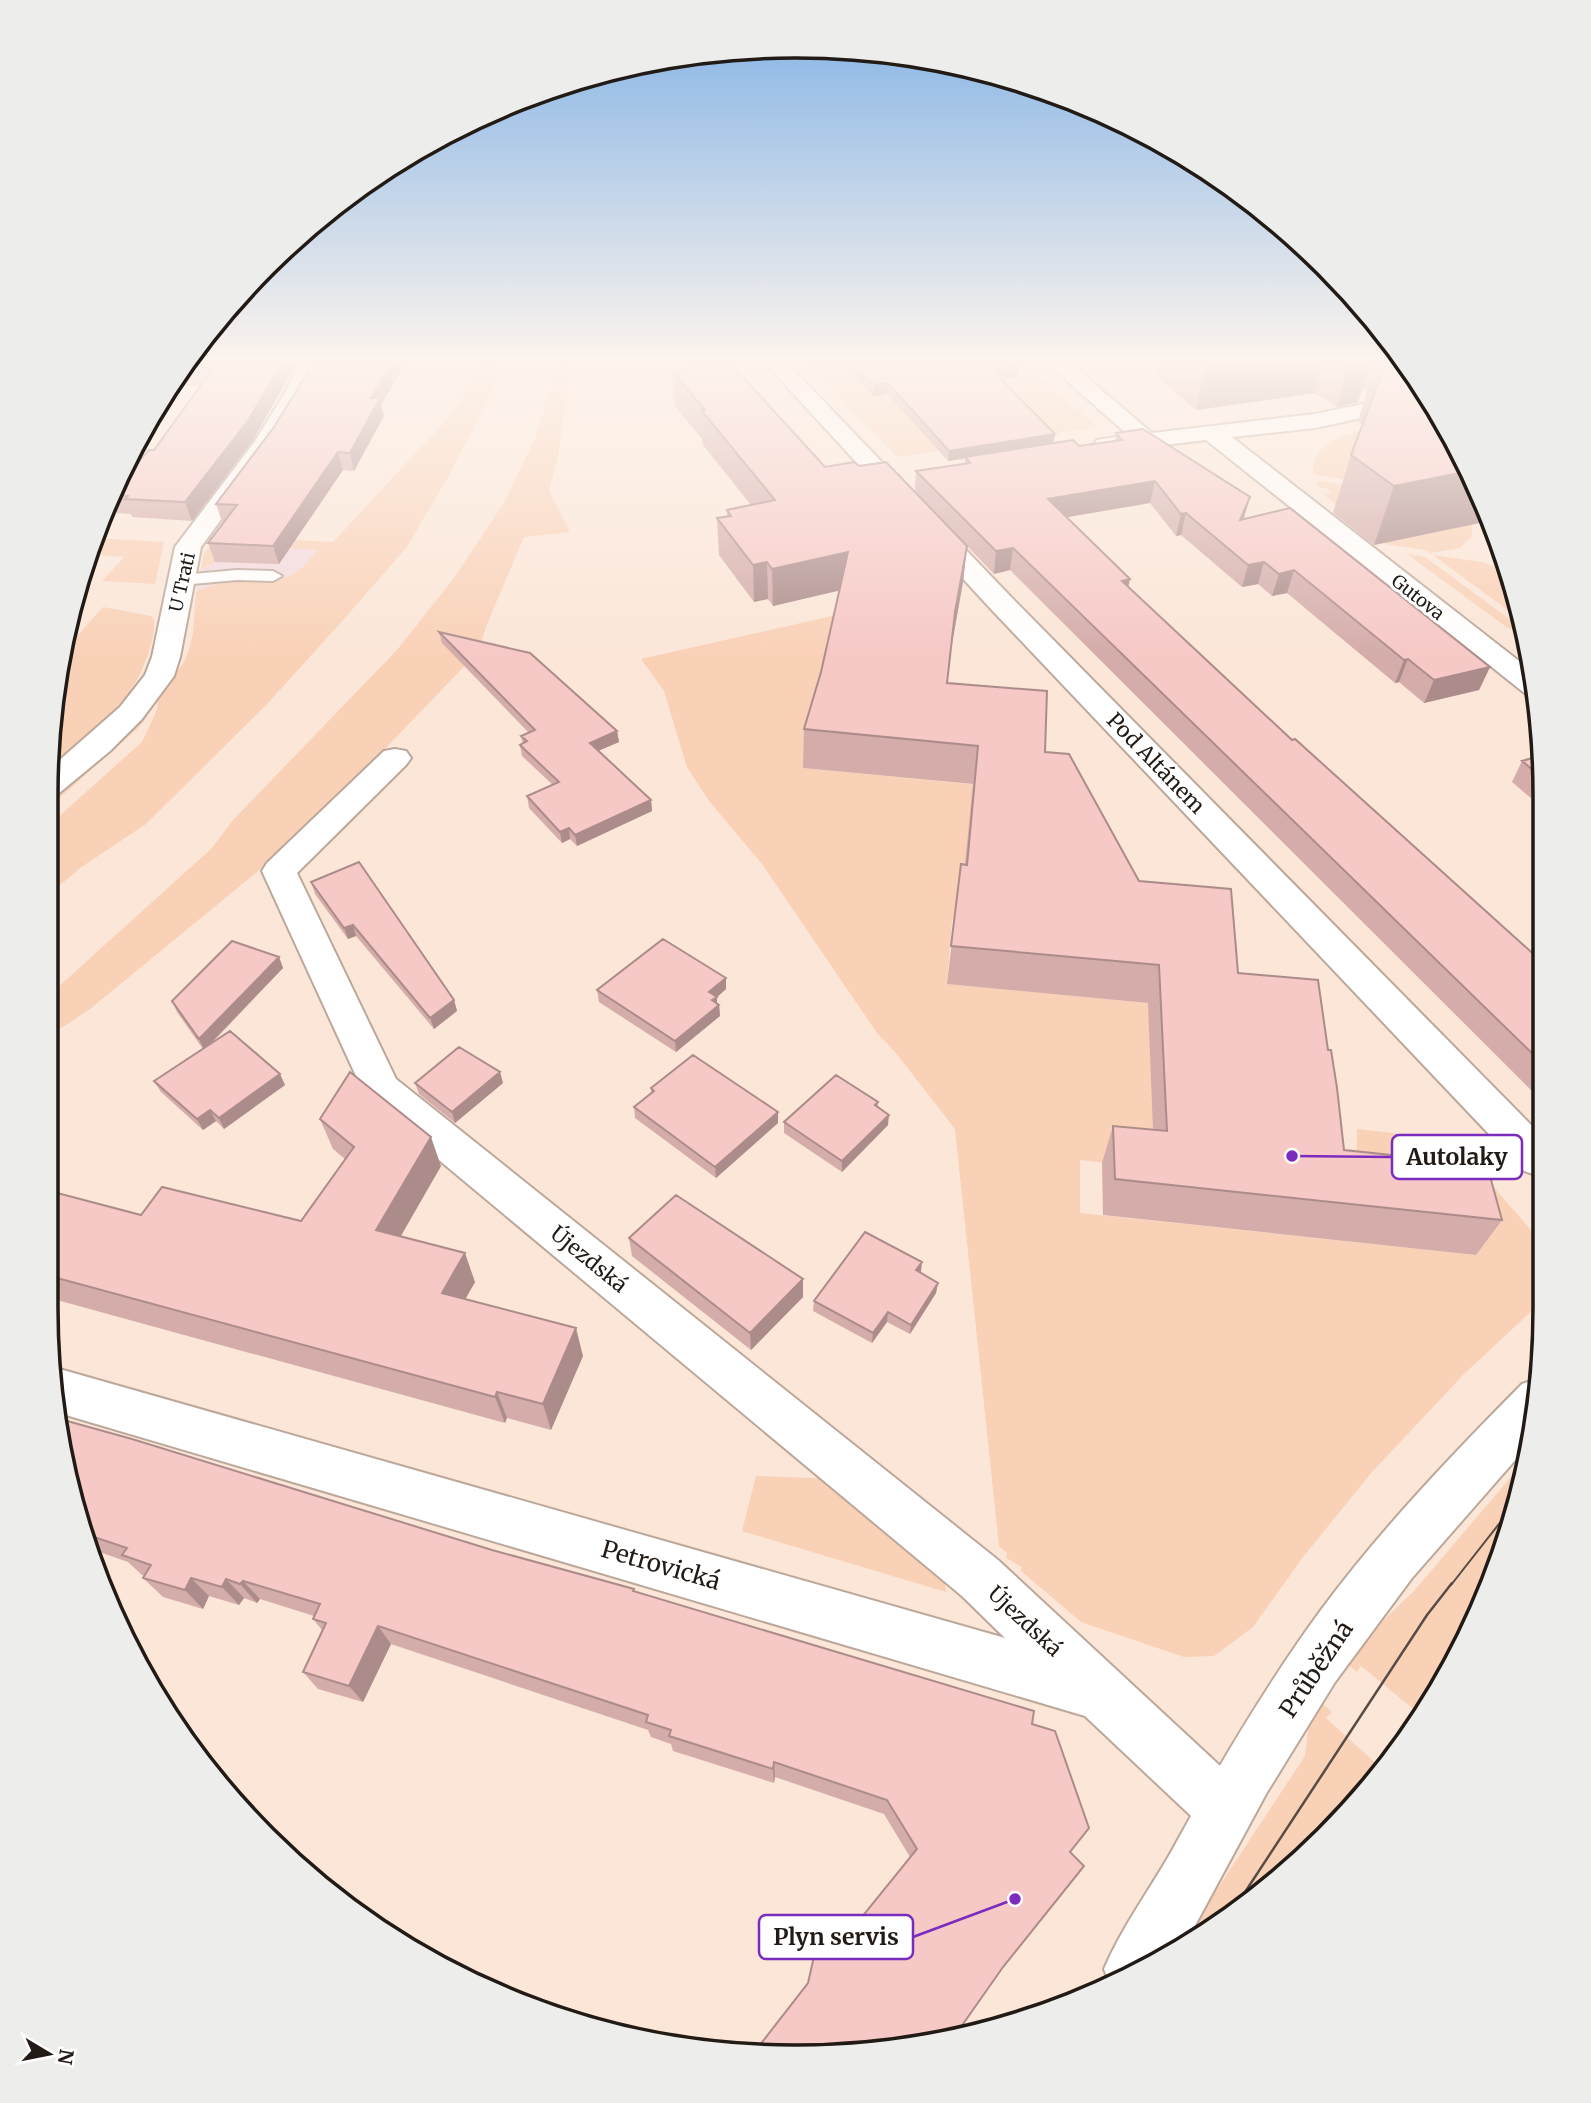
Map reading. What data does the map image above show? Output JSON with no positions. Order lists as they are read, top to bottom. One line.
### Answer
{"streets":{"street":["U Trati","Gutova","Pod Altánem","Újezdská","Petrovická","Průběžná"]},"crossings":[["Újezdská","Petrovická"],["Petrovická","Průběžná"]],"places":["Autolaky","Plyn servis"],"north":"right"}
